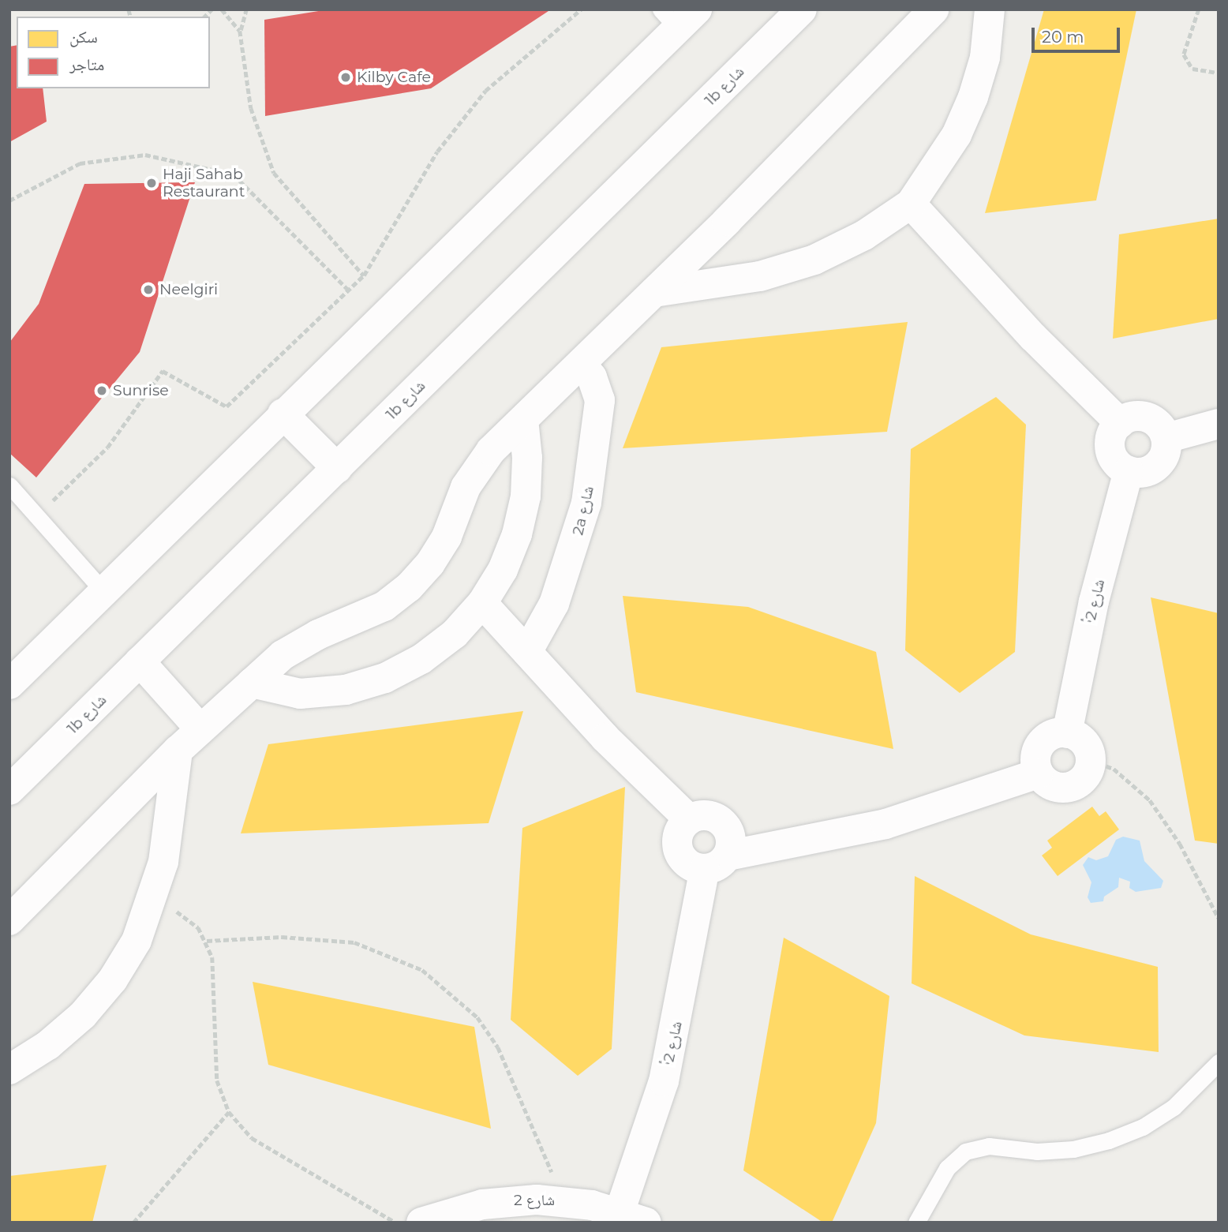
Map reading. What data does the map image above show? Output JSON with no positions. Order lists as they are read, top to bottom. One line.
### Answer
{"streets":{"street":["1b شارع","2a شارع","شارع 2أ","شارع 2"]},"crossings":[["شارع 2أ","شارع 2"]],"places":["Kilby Cafe","Haji Sahab Restaurant","Neelgiri","Sunrise"],"legend":["سكن","متاجر"],"scale_bar":"20 m"}
